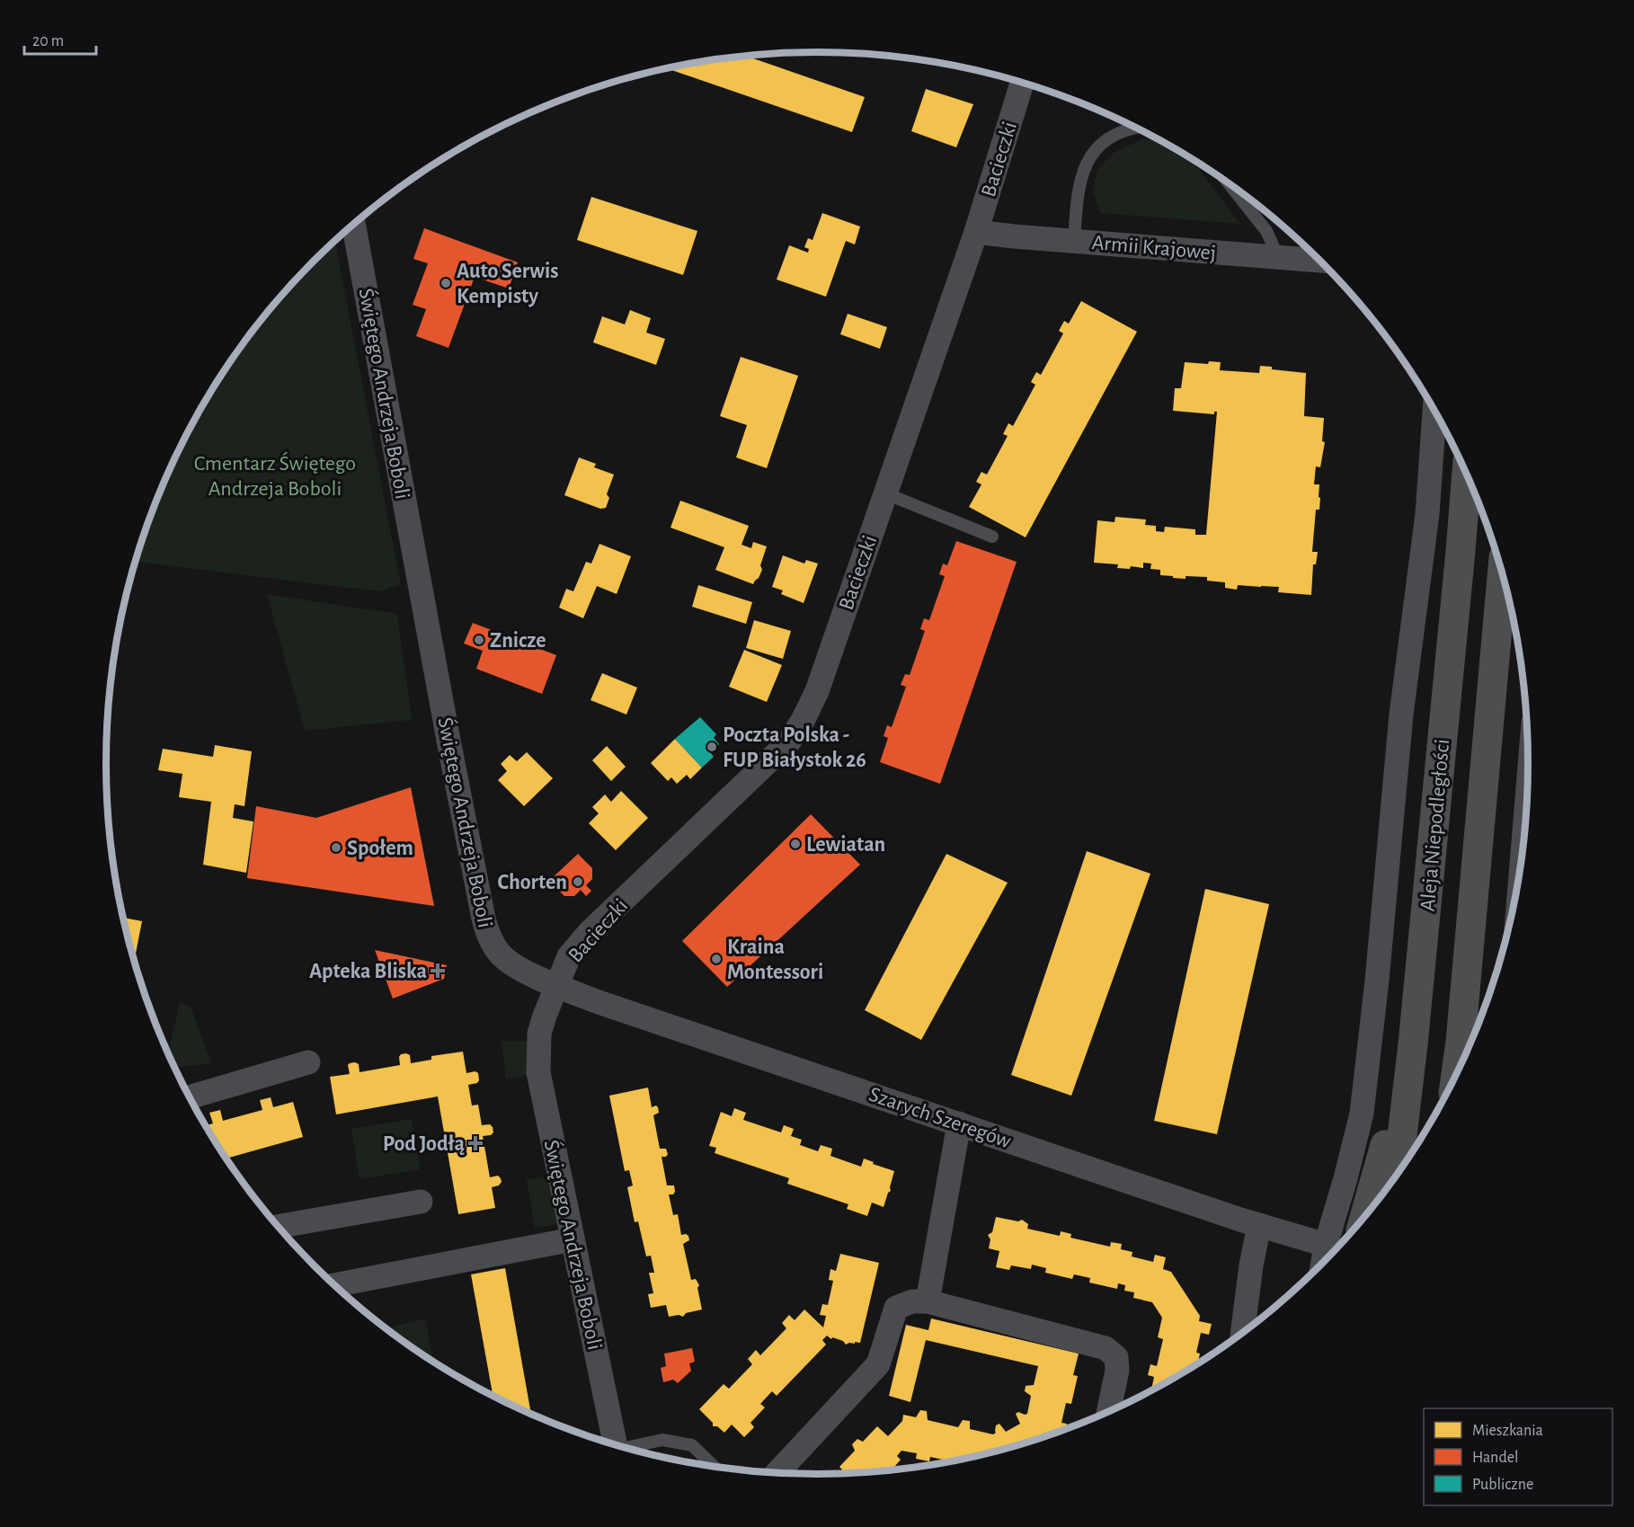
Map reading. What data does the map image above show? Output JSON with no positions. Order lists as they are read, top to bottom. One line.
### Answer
{"streets":{"main road":["Aleja Niepodległości"],"street":["Bacieczki","Armii Krajowej","Świętego Andrzeja Boboli","Szarych Szeregów"]},"crossings":[["Bacieczki","Armii Krajowej"],["Bacieczki","Świętego Andrzeja Boboli"],["Bacieczki","Szarych Szeregów"],["Świętego Andrzeja Boboli","Szarych Szeregów"]],"parks":["Cmentarz Świętego Andrzeja Boboli"],"places":{"other":["Auto Serwis Kempisty","Znicze","Poczta Polska - FUP Białystok 26","Lewiatan","Społem","Chorten","Kraina Montessori"],"health":["Apteka Bliska","Pod Jodłą"]},"legend":["Mieszkania","Handel","Publiczne"],"scale_bar":"20 m"}
